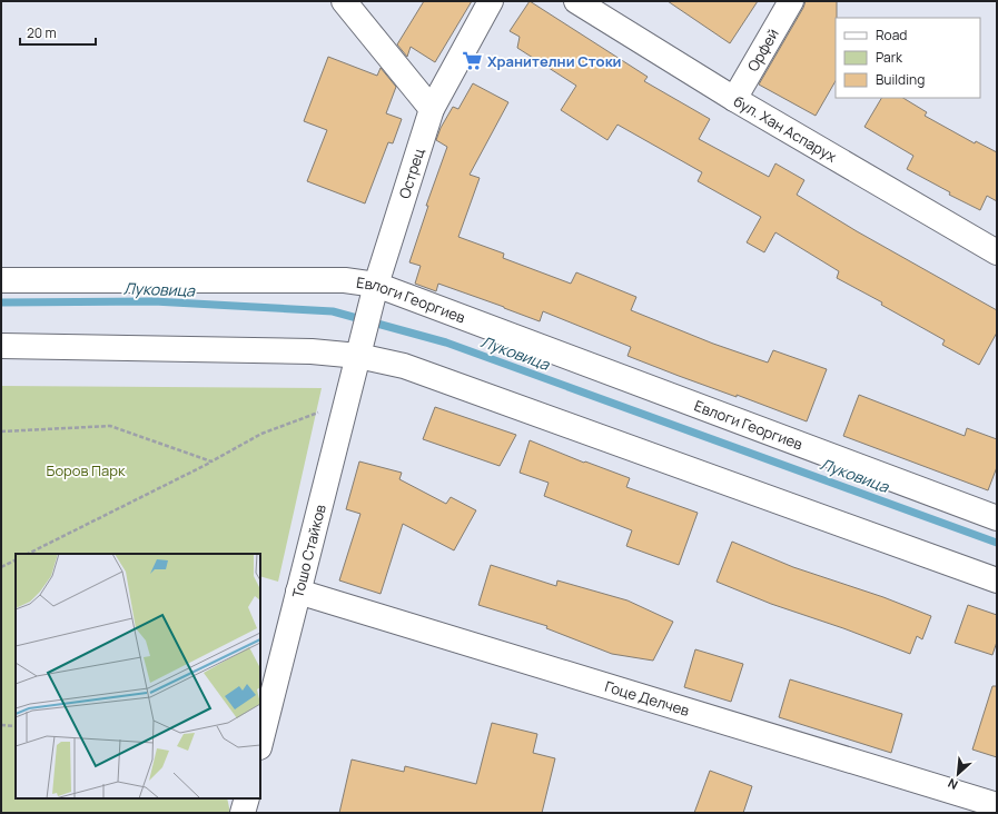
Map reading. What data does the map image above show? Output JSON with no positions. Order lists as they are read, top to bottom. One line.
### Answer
{"streets":{"street":["Орфей","бул. Хан Аспарух","Острец","Евлоги Георгиев","Тошо Стайков","Гоце Делчев"]},"crossings":[["Орфей","бул. Хан Аспарух"],["Острец","Евлоги Георгиев"],["Острец","Тошо Стайков"],["Тошо Стайков","Гоце Делчев"]],"water":["Луковица"],"parks":["Боров Парк"],"places":{"supermarket":["Хранителни Стоки"]},"legend":["Road","Park","Building"],"scale_bar":"20 m","north":"bottom left"}
